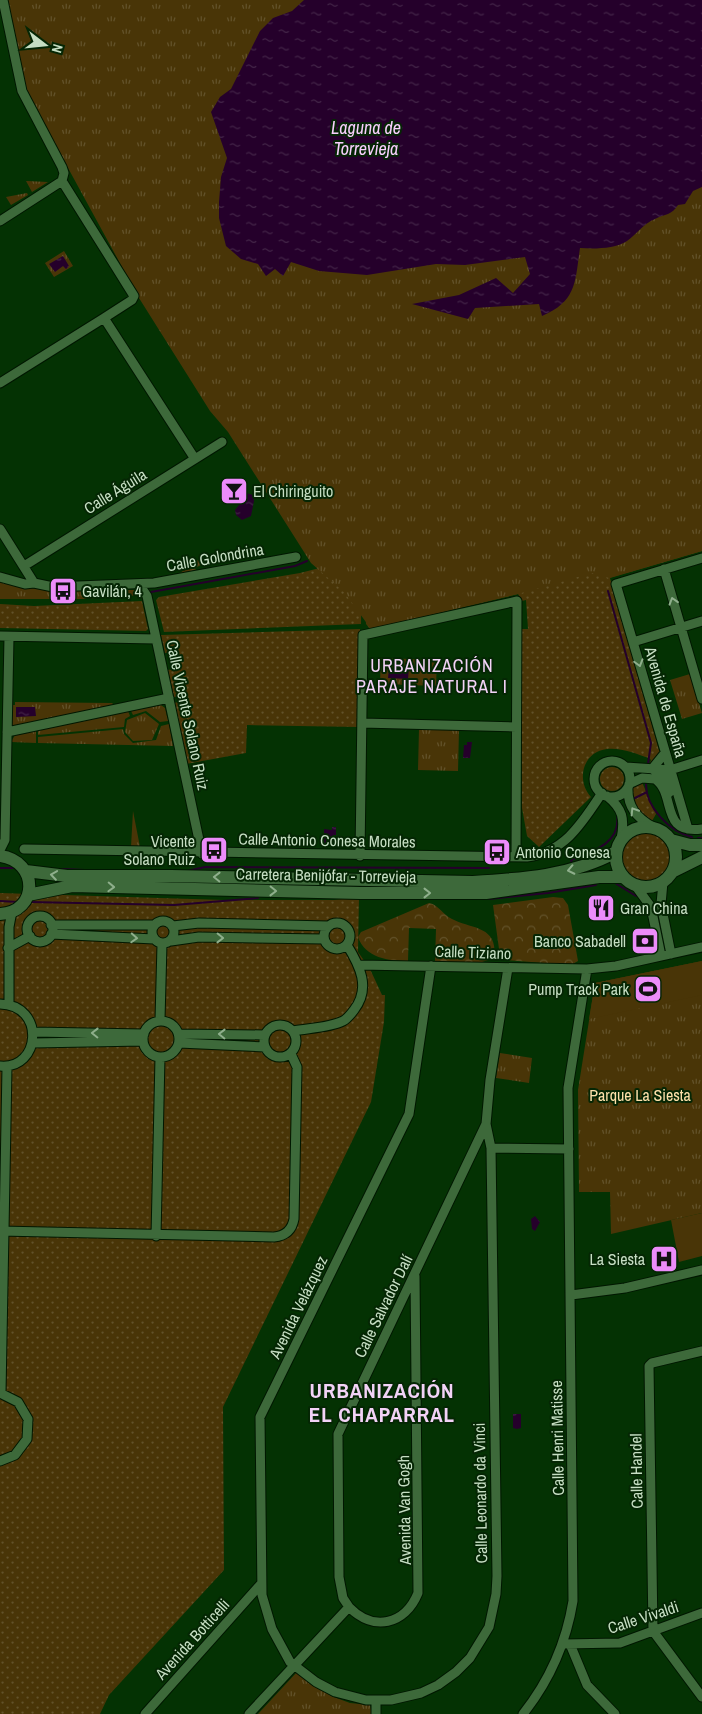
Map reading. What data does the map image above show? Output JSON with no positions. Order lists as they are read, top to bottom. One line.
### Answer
{"streets":{"main road":["Carretera Benijófar - Torrevieja"],"street":["Calle Águila","Calle Golondrina","Avenida de España","Calle Vicente Solano Ruiz","Calle Antonio Conesa Morales","Calle Tiziano","Calle Salvador Dalí","Avenida Velázquez","Calle Henri Matisse","Calle Handel","Calle Leonardo da Vinci","Avenida Van Gogh","Calle Vivaldi","Avenida Botticelli"]},"crossings":[["Calle Golondrina","Calle Vicente Solano Ruiz"],["Calle Vicente Solano Ruiz","Calle Antonio Conesa Morales"],["Calle Tiziano","Calle Salvador Dalí"],["Calle Tiziano","Avenida Velázquez"],["Calle Tiziano","Calle Henri Matisse"],["Calle Salvador Dalí","Calle Leonardo da Vinci"],["Calle Salvador Dalí","Avenida Van Gogh"],["Avenida Velázquez","Calle Leonardo da Vinci"],["Avenida Velázquez","Avenida Botticelli"],["Calle Henri Matisse","Calle Vivaldi"],["Calle Handel","Calle Vivaldi"]],"districts":["URBANIZACIÓN PARAJE NATURAL I","URBANIZACIÓN EL CHAPARRAL"],"water":["Laguna de Torrevieja"],"parks":["Parque La Siesta"],"places":{"bar":["El Chiringuito"],"bus stop":["Gavilán, 4","Vicente Solano Ruiz","Antonio Conesa"],"restaurant":["Gran China"],"bank":["Banco Sabadell"],"sports":["Pump Track Park"],"hospital":["La Siesta"]},"north":"right"}
